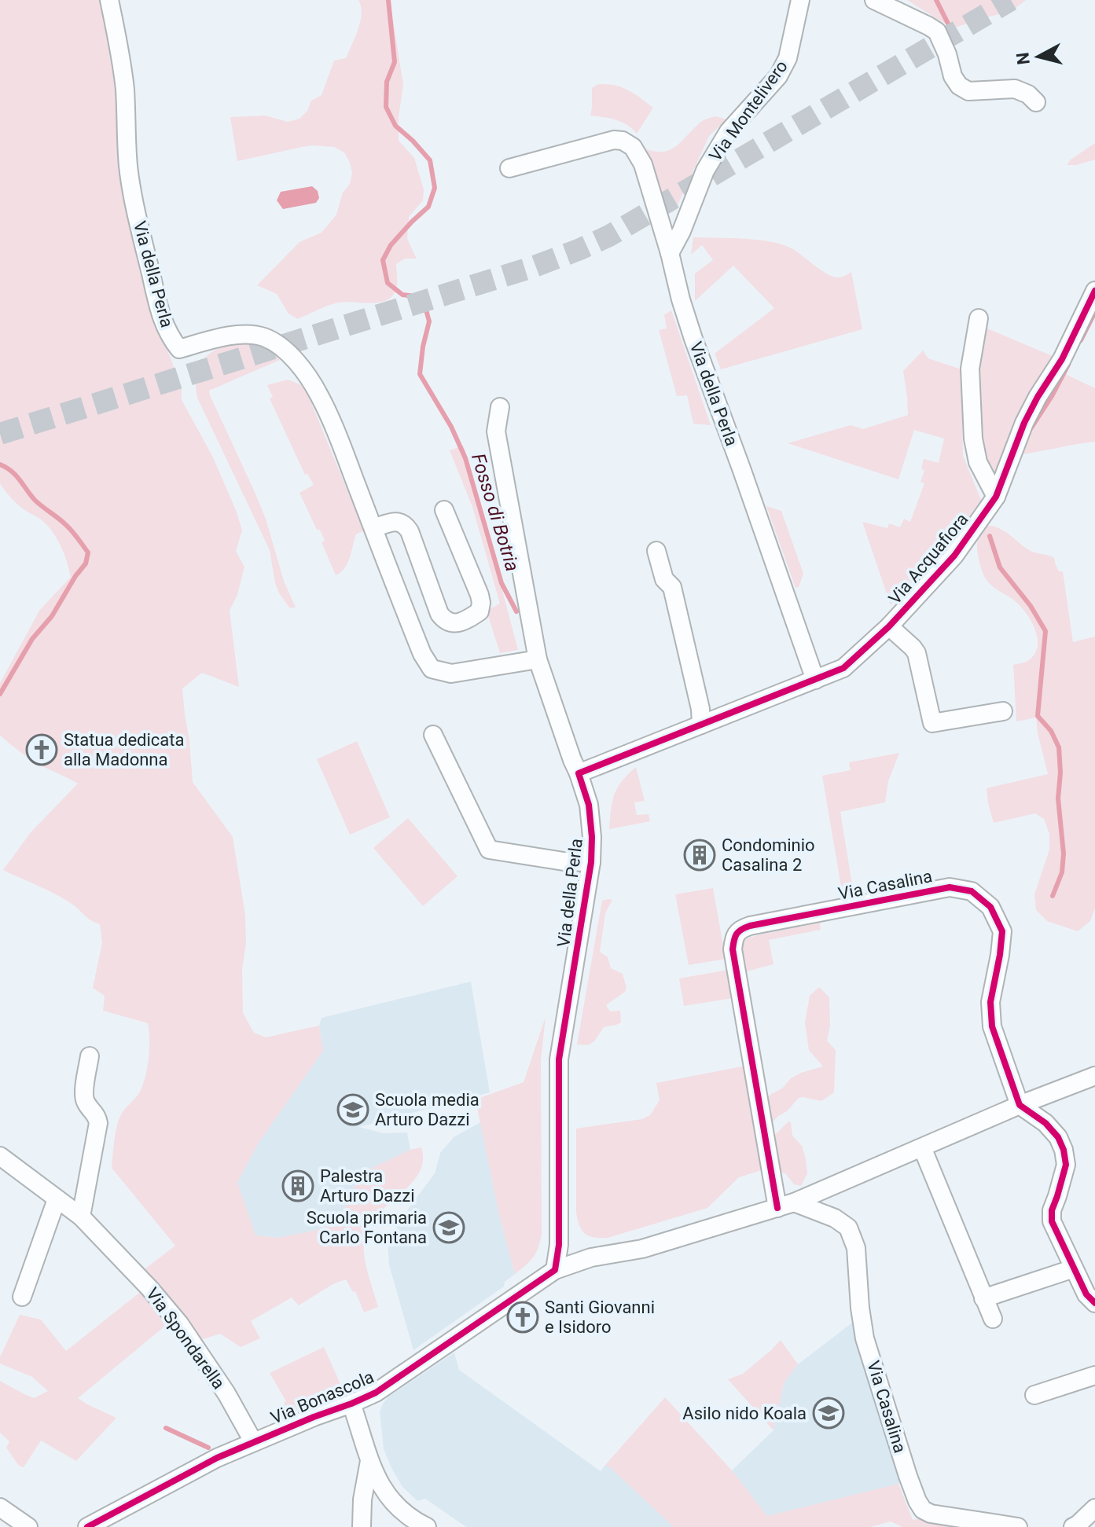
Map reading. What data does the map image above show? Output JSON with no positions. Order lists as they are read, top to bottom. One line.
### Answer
{"streets":{"street":["Via Montelivero","Via della Perla","Via Acquafiora","Via Casalina","Via Spondarella","Via Bonascola"]},"crossings":[["Via Montelivero","Via della Perla"],["Via della Perla","Via Acquafiora"],["Via della Perla","Via Bonascola"],["Via Spondarella","Via Bonascola"]],"water":["Fosso di Botria"],"places":{"church":["Statua dedicata alla Madonna","Santi Giovanni e Isidoro"],"building":["Condominio Casalina 2","Palestra Arturo Dazzi"],"school or university":["Scuola media Arturo Dazzi","Scuola primaria Carlo Fontana","Asilo nido Koala"]},"north":"left"}
